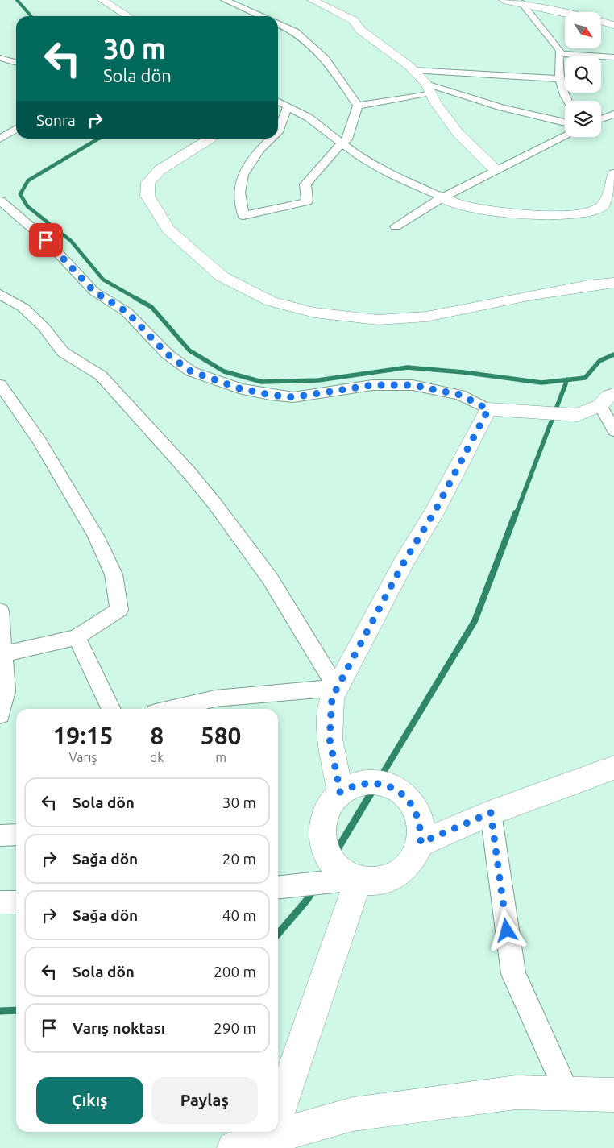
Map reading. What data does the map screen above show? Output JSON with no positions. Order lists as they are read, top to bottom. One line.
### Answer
{"north":"bottom right","page":{"turn":["30 m","Sola dön"],"then":"Sonra","eta":["19:15","Varış","8","dk","580","m"],"list":[{"name":"Sola dön","value":"30 m"},{"name":"Sağa dön","value":"20 m"},{"name":"Sağa dön","value":"40 m"},{"name":"Sola dön","value":"200 m"},{"name":"Varış noktası","value":"290 m"}],"buttons":["Çıkış","Paylaş"]}}
